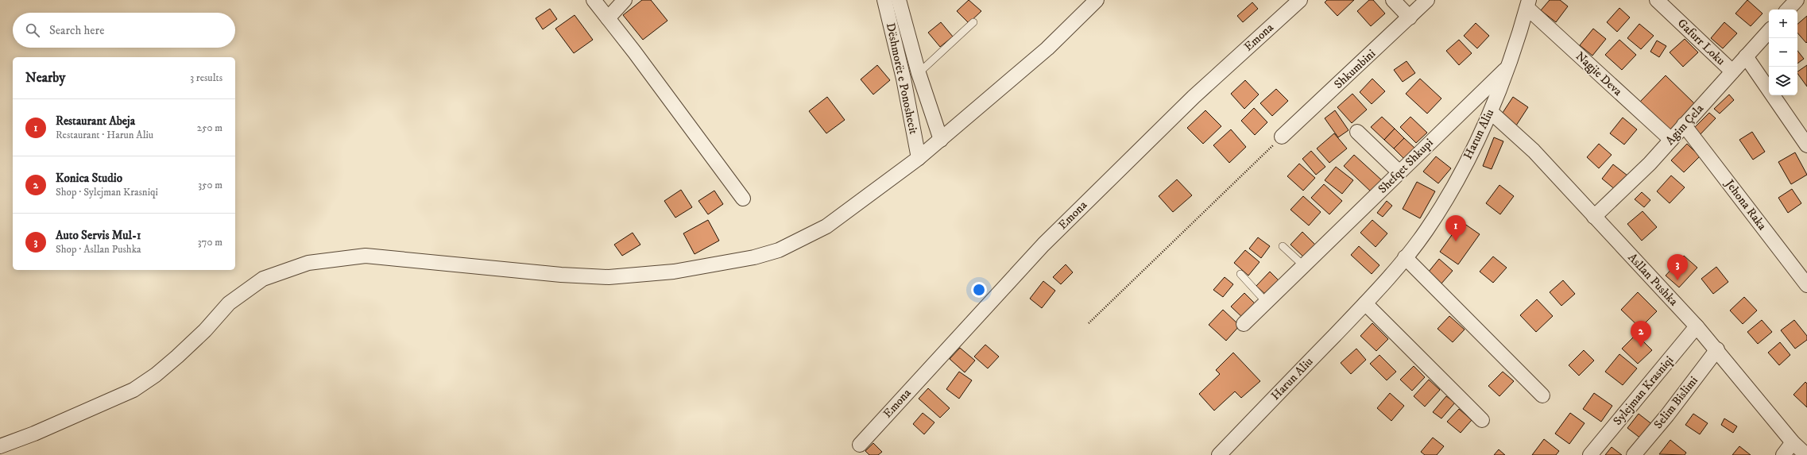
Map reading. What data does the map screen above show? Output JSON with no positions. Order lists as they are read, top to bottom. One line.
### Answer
{"streets":{"street":["Emona","Gafurr Loku","Shkumbini","Nagjie Deva","Dëshmorët e Ponoshecit","Agim Çela","Harun Aliu","Shefqet Shkupi","Jehona Raka","Asllan Pushka","Sylejman Krasniqi","Selim Bislimi"]},"crossings":[["Gafurr Loku","Agim Çela"],["Nagjie Deva","Agim Çela"],["Nagjie Deva","Harun Aliu"],["Agim Çela","Jehona Raka"],["Agim Çela","Asllan Pushka"],["Harun Aliu","Shefqet Shkupi"],["Harun Aliu","Asllan Pushka"],["Asllan Pushka","Sylejman Krasniqi"],["Asllan Pushka","Selim Bislimi"]],"page":{"map_buttons":["+","−"],"search":"Search here","heading":["Nearby","3 results"],"list":[{"mark":"1","name":"Restaurant Abeja","note":"Restaurant · Harun Aliu","value":"250 m"},{"mark":"2","name":"Konica Studio","note":"Shop · Sylejman Krasniqi","value":"350 m"},{"mark":"3","name":"Auto Servis Mul-1","note":"Shop · Asllan Pushka","value":"370 m"}],"pins":["1","3","2"]}}
